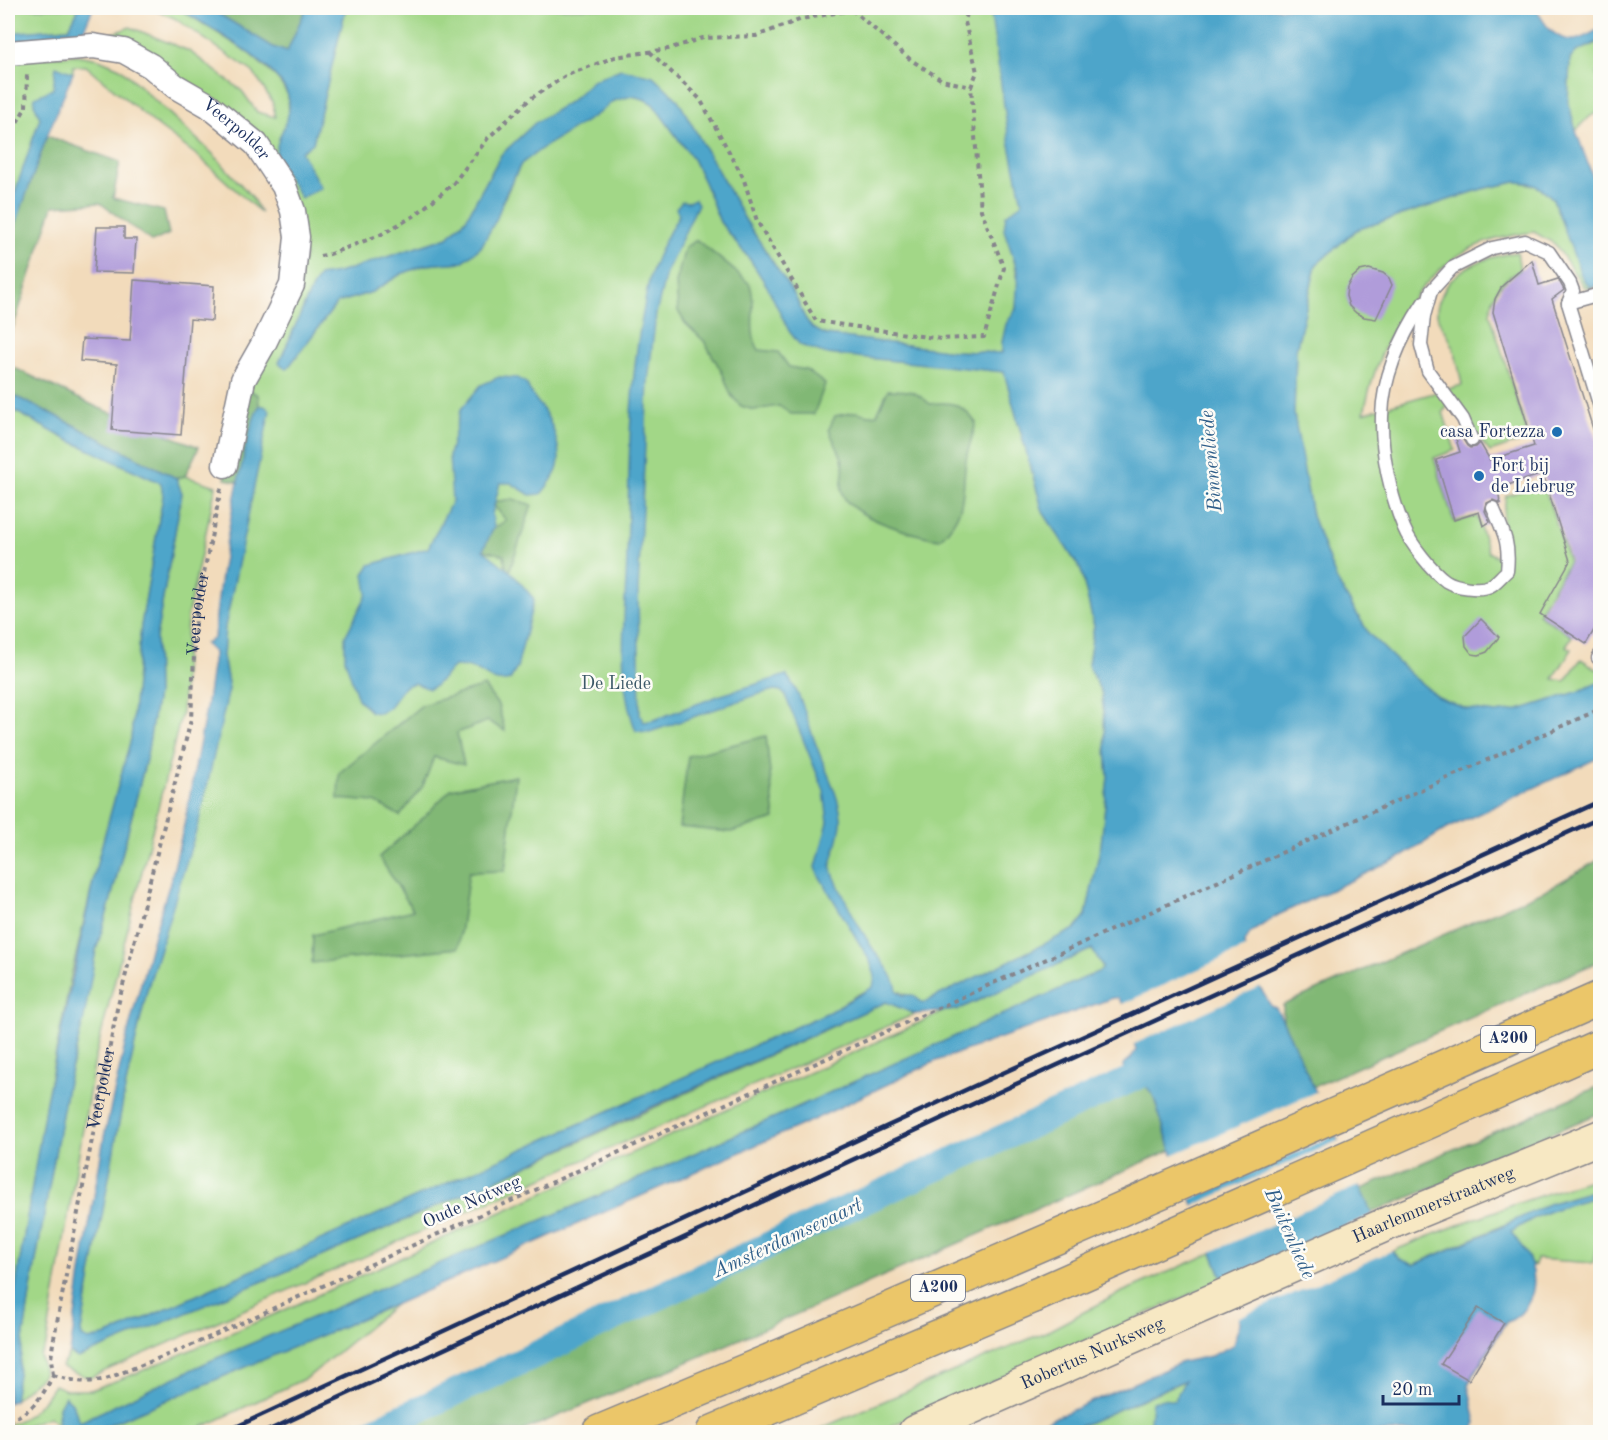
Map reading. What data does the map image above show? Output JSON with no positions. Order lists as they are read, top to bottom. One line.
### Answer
{"streets":{"main road":["A200","Haarlemmerstraatweg","Robertus Nurksweg"],"street":["Veerpolder"],"path":["Oude Notweg"]},"crossings":[["Veerpolder","Oude Notweg"],["Haarlemmerstraatweg","Robertus Nurksweg"]],"water":["Binnenliede","Buitenliede","Amsterdamsevaart"],"parks":["De Liede"],"places":["casa Fortezza","Fort bij de Liebrug"],"scale_bar":"20 m"}
